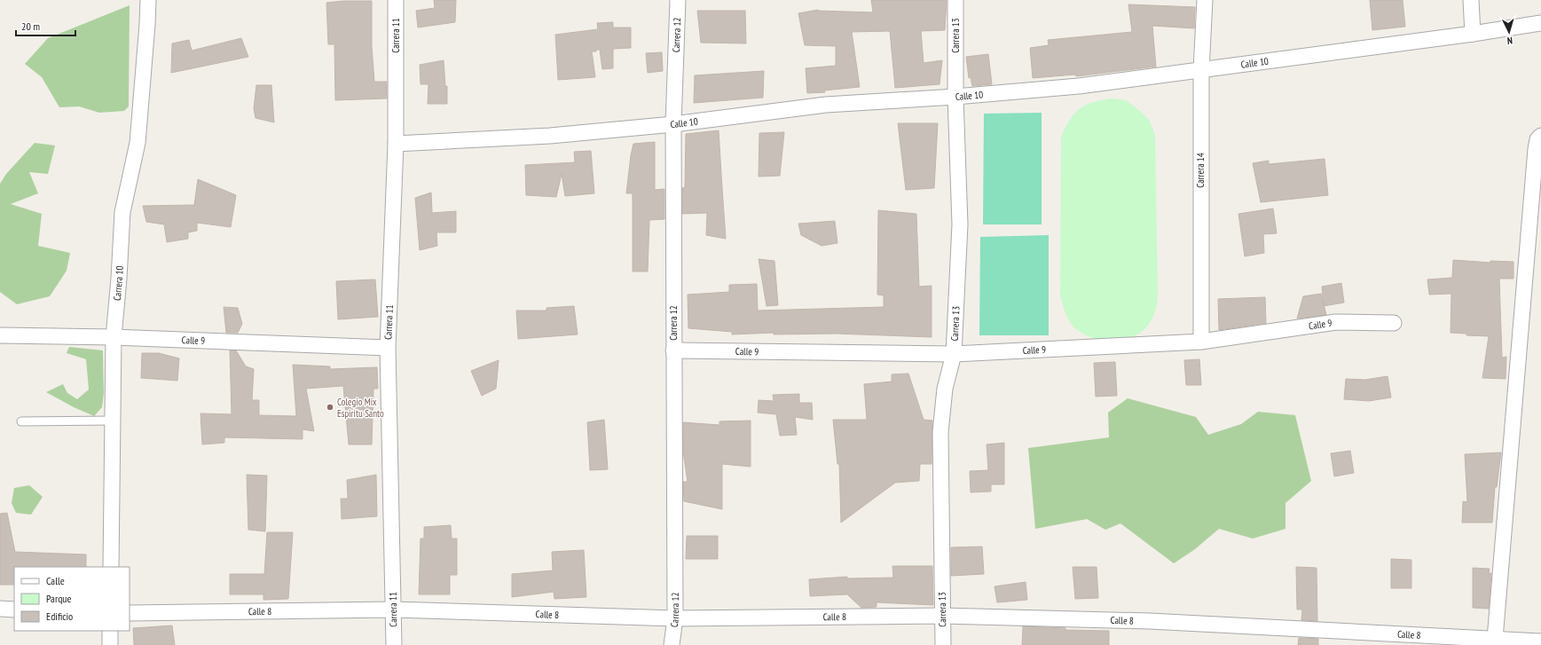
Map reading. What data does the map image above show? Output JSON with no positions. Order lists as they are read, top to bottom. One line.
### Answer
{"streets":{"street":["Carrera 11","Carrera 12","Carrera 13","Calle 10","Carrera 14","Carrera 10","Calle 9","Calle 8"]},"crossings":[["Carrera 11","Calle 10"],["Carrera 11","Calle 9"],["Carrera 11","Calle 8"],["Carrera 12","Calle 10"],["Carrera 12","Calle 9"],["Carrera 12","Calle 8"],["Carrera 13","Calle 10"],["Carrera 13","Calle 9"],["Carrera 13","Calle 8"],["Calle 10","Carrera 14"],["Carrera 14","Calle 9"],["Carrera 10","Calle 9"]],"places":["Colegio Mix Espiritu Santo"],"legend":["Calle","Parque","Edificio"],"scale_bar":"20 m","north":"bottom"}
